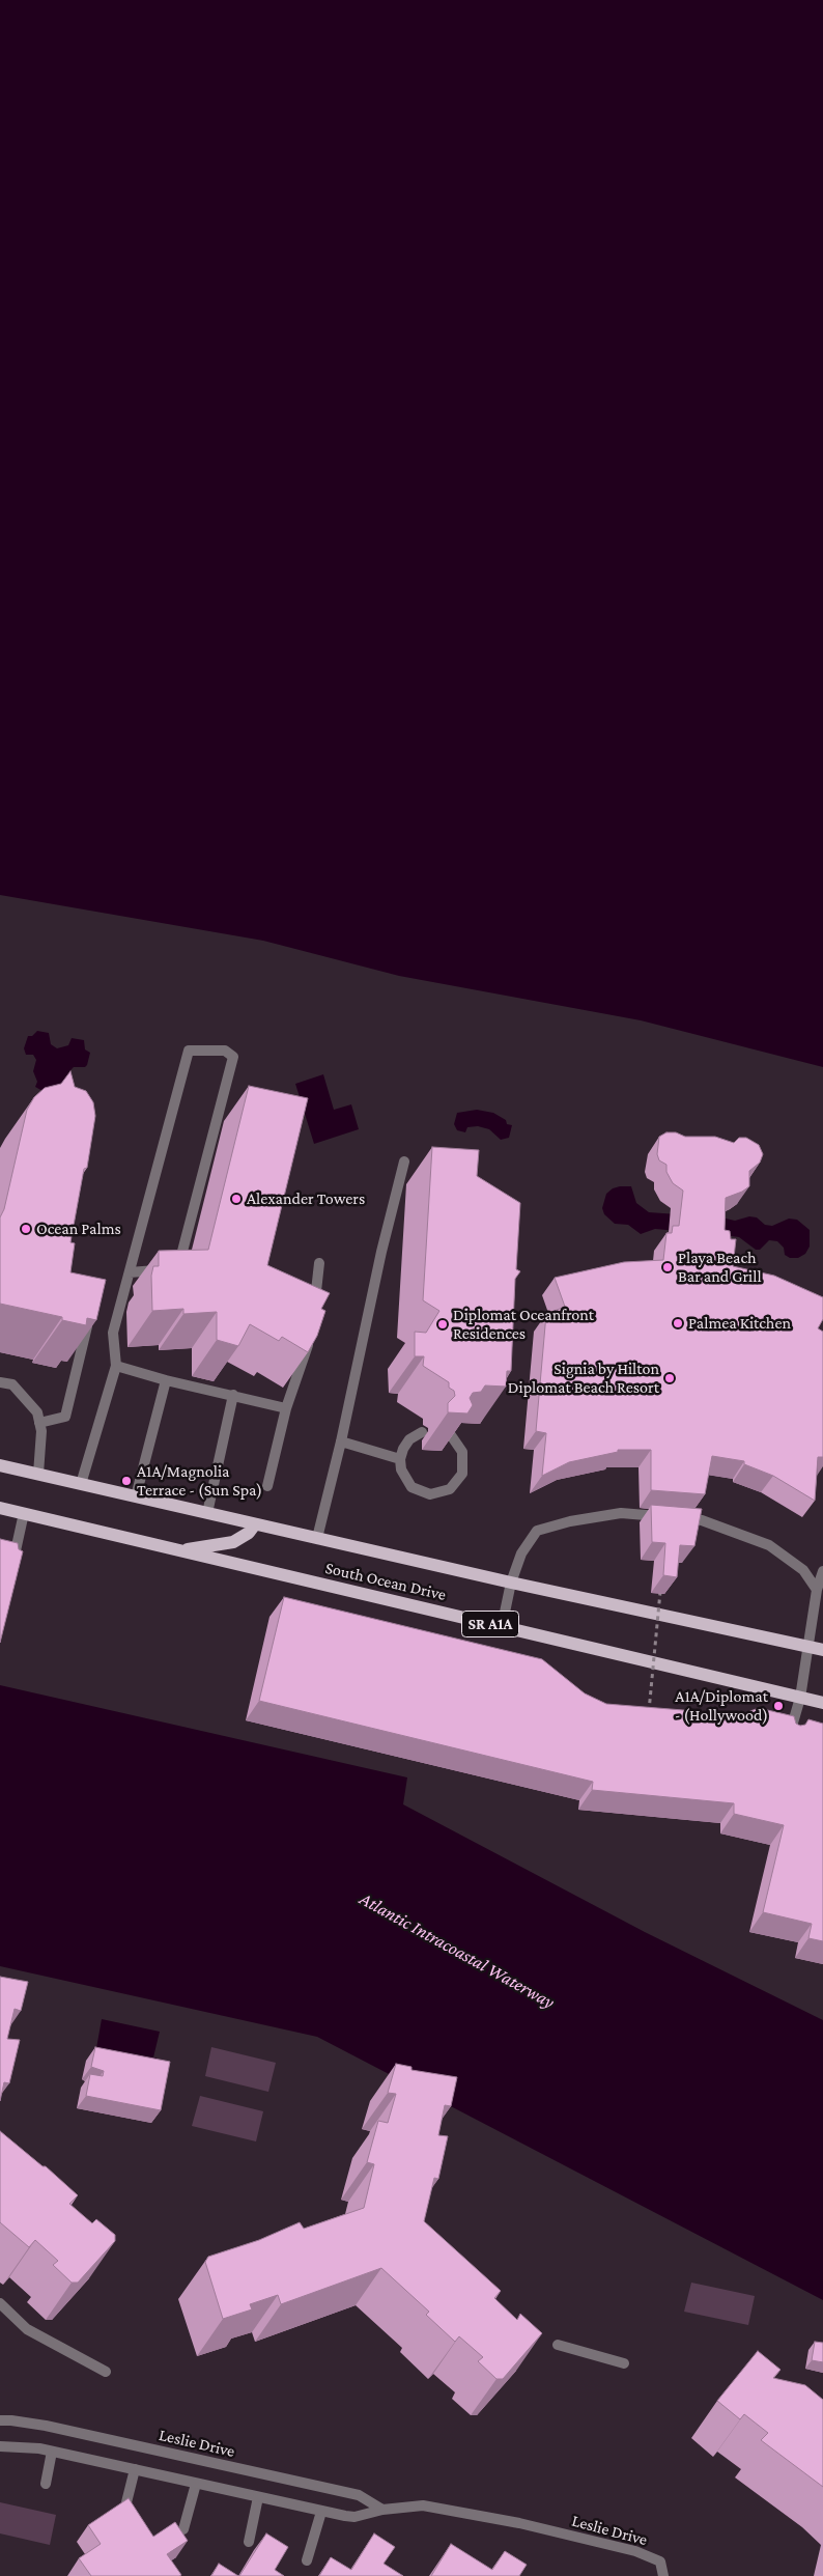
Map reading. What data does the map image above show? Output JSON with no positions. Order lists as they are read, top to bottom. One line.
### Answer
{"streets":{"main road":["South Ocean Drive","SR A1A"],"street":["Leslie Drive"]},"water":["Atlantic Intracoastal Waterway"],"places":["Alexander Towers","Ocean Palms","Playa Beach Bar and Grill","Palmea Kitchen","Diplomat Oceanfront Residences","Signia by Hilton Diplomat Beach Resort","A1A/Magnolia Terrace - (Sun Spa)","A1A/Diplomat - (Hollywood)"]}
